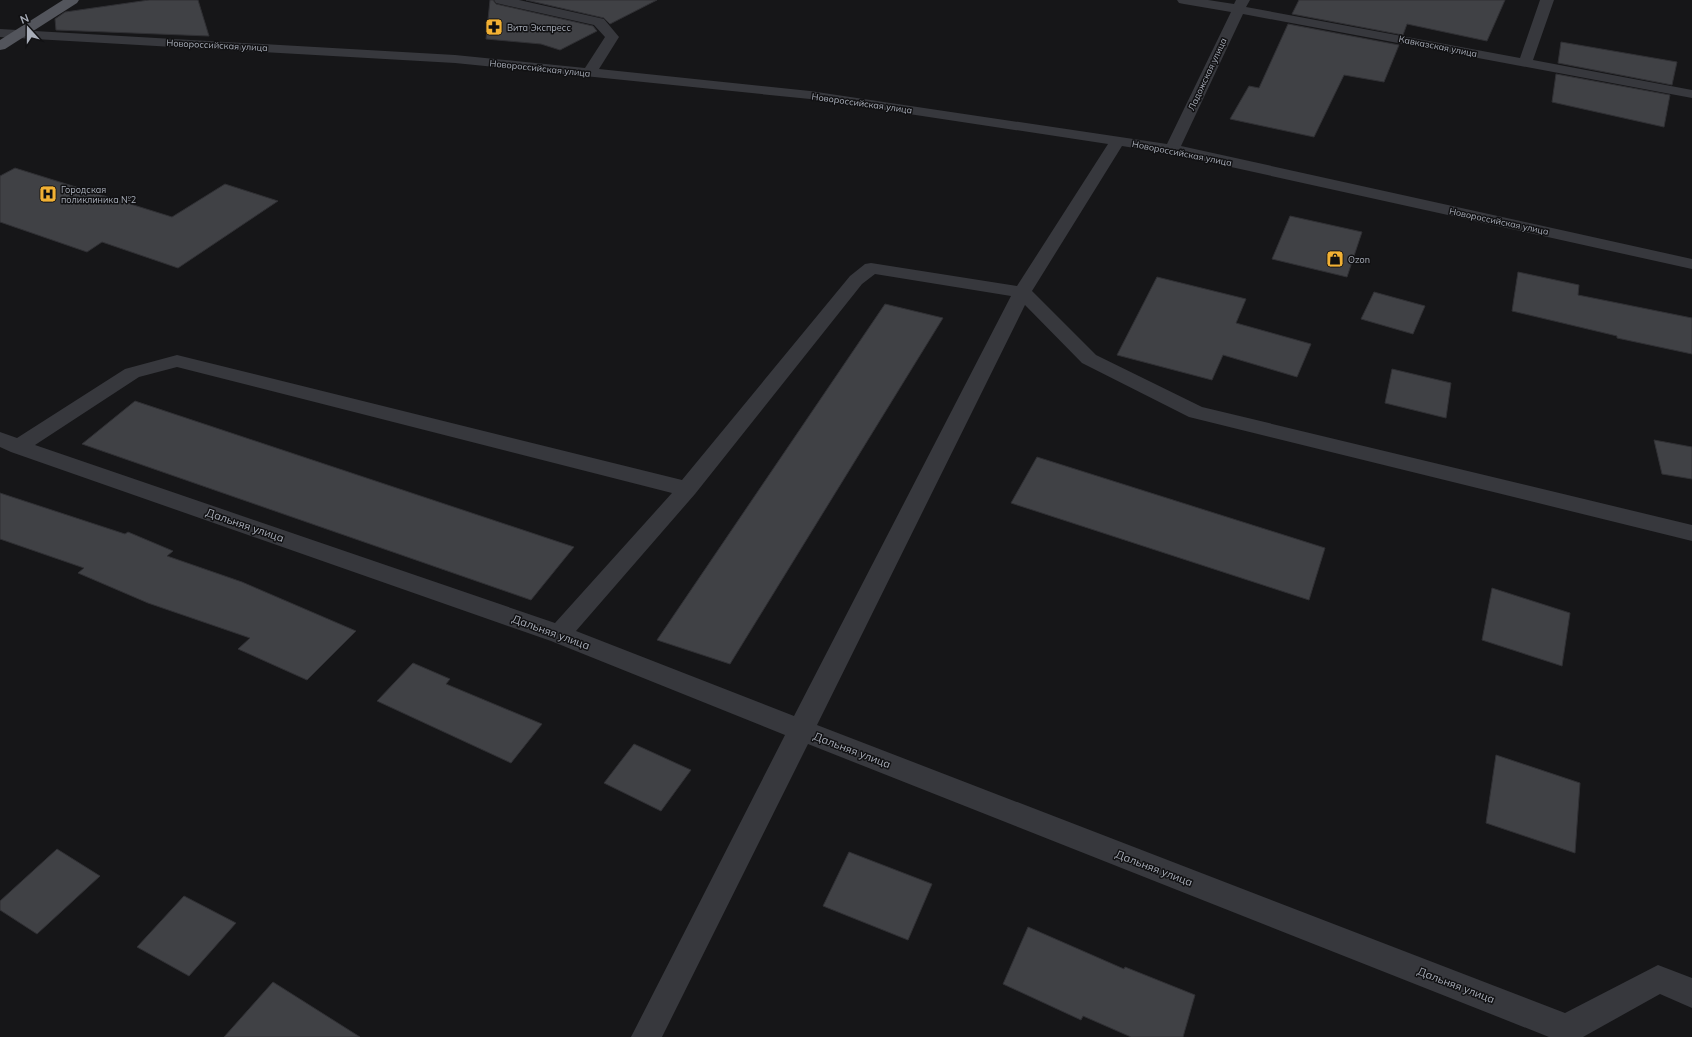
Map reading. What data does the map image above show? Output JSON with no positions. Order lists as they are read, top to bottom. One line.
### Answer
{"streets":{"street":["Новороссийская улица","Кавказская улица","Ладожская улица","Дальняя улица"]},"crossings":[["Новороссийская улица","Ладожская улица"],["Кавказская улица","Ладожская улица"]],"places":{"pharmacy":["Вита Экспресс"],"hospital":["Городская поликлиника №2"],"shop":["Ozon"]},"north":"top"}
